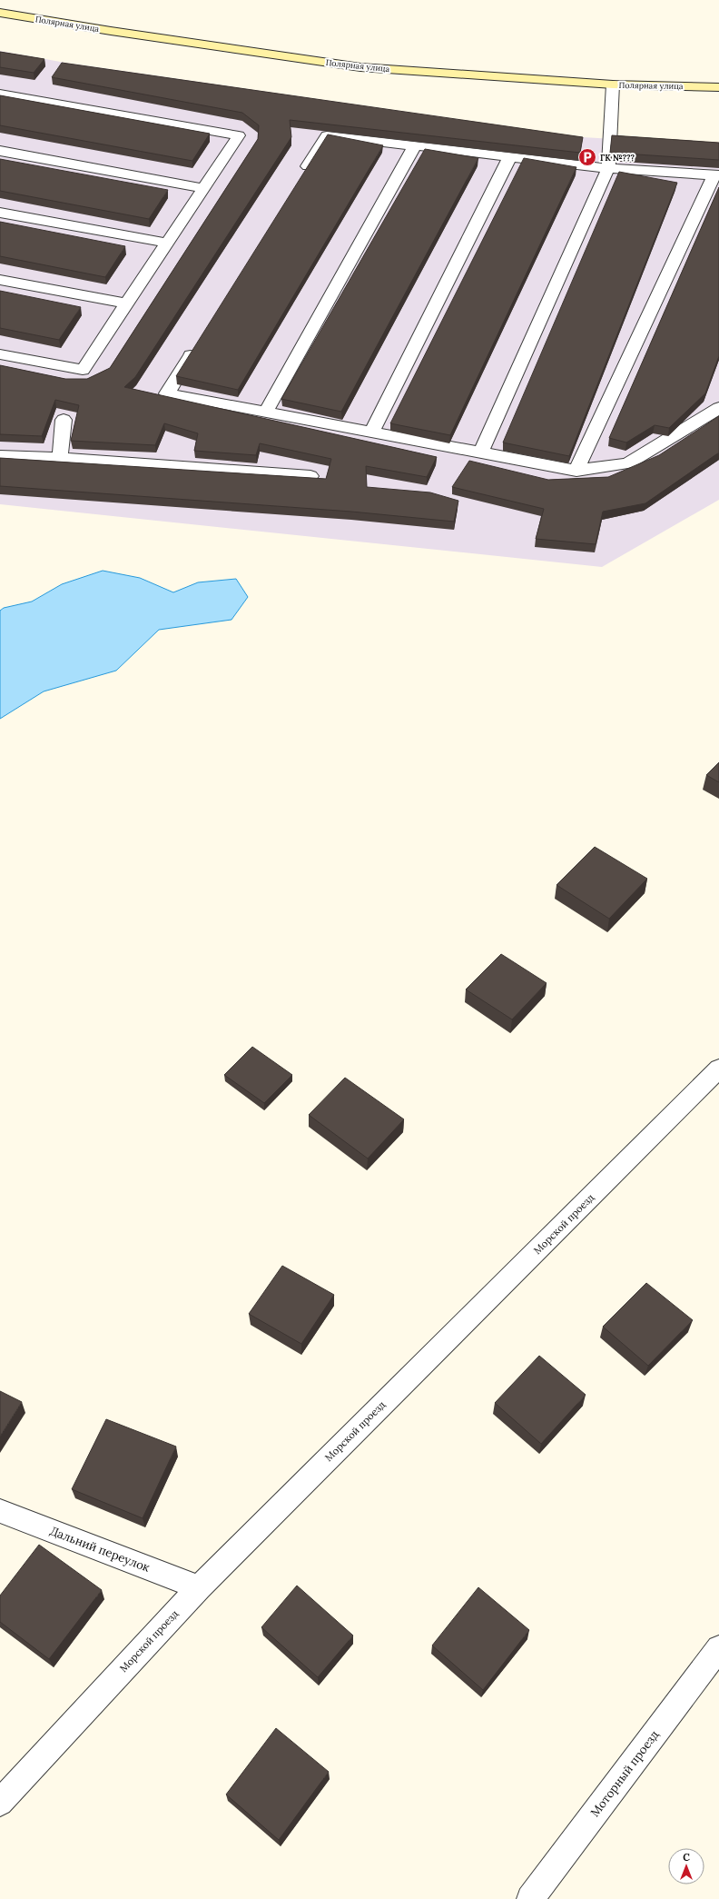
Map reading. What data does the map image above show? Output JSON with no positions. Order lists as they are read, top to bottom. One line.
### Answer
{"streets":{"main road":["Полярная улица"],"street":["Морской проезд","Дальний переулок","Моторный проезд"]},"crossings":[["Морской проезд","Дальний переулок"]],"places":{"parking":["ГК №???"]},"north":"top"}
